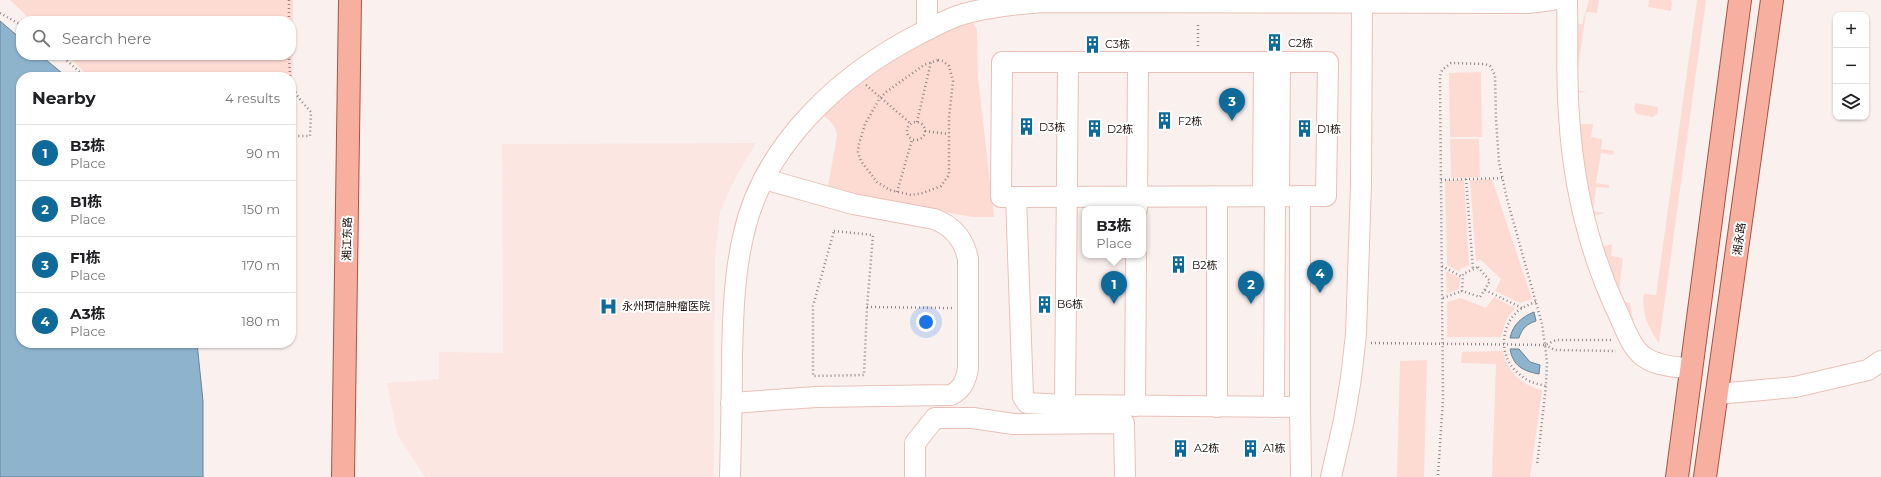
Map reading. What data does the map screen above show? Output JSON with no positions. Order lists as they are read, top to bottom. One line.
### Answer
{"streets":{"main road":["湘江东路","湘永路"]},"places":{"building":["C2栋","C3栋","F2栋","D3栋","D2栋","D1栋","B2栋","B6栋","A2栋","A1栋"],"hospital":["永州珂信肿瘤医院"]},"page":{"map_buttons":["+","−"],"search":"Search here","heading":["Nearby","4 results"],"pins":["3","4","1","2"],"list":[{"mark":"1","name":"B3栋","note":"Place","value":"90 m"},{"mark":"2","name":"B1栋","note":"Place","value":"150 m"},{"mark":"3","name":"F1栋","note":"Place","value":"170 m"},{"mark":"4","name":"A3栋","note":"Place","value":"180 m"}],"popup":["B3栋","Place"]}}
